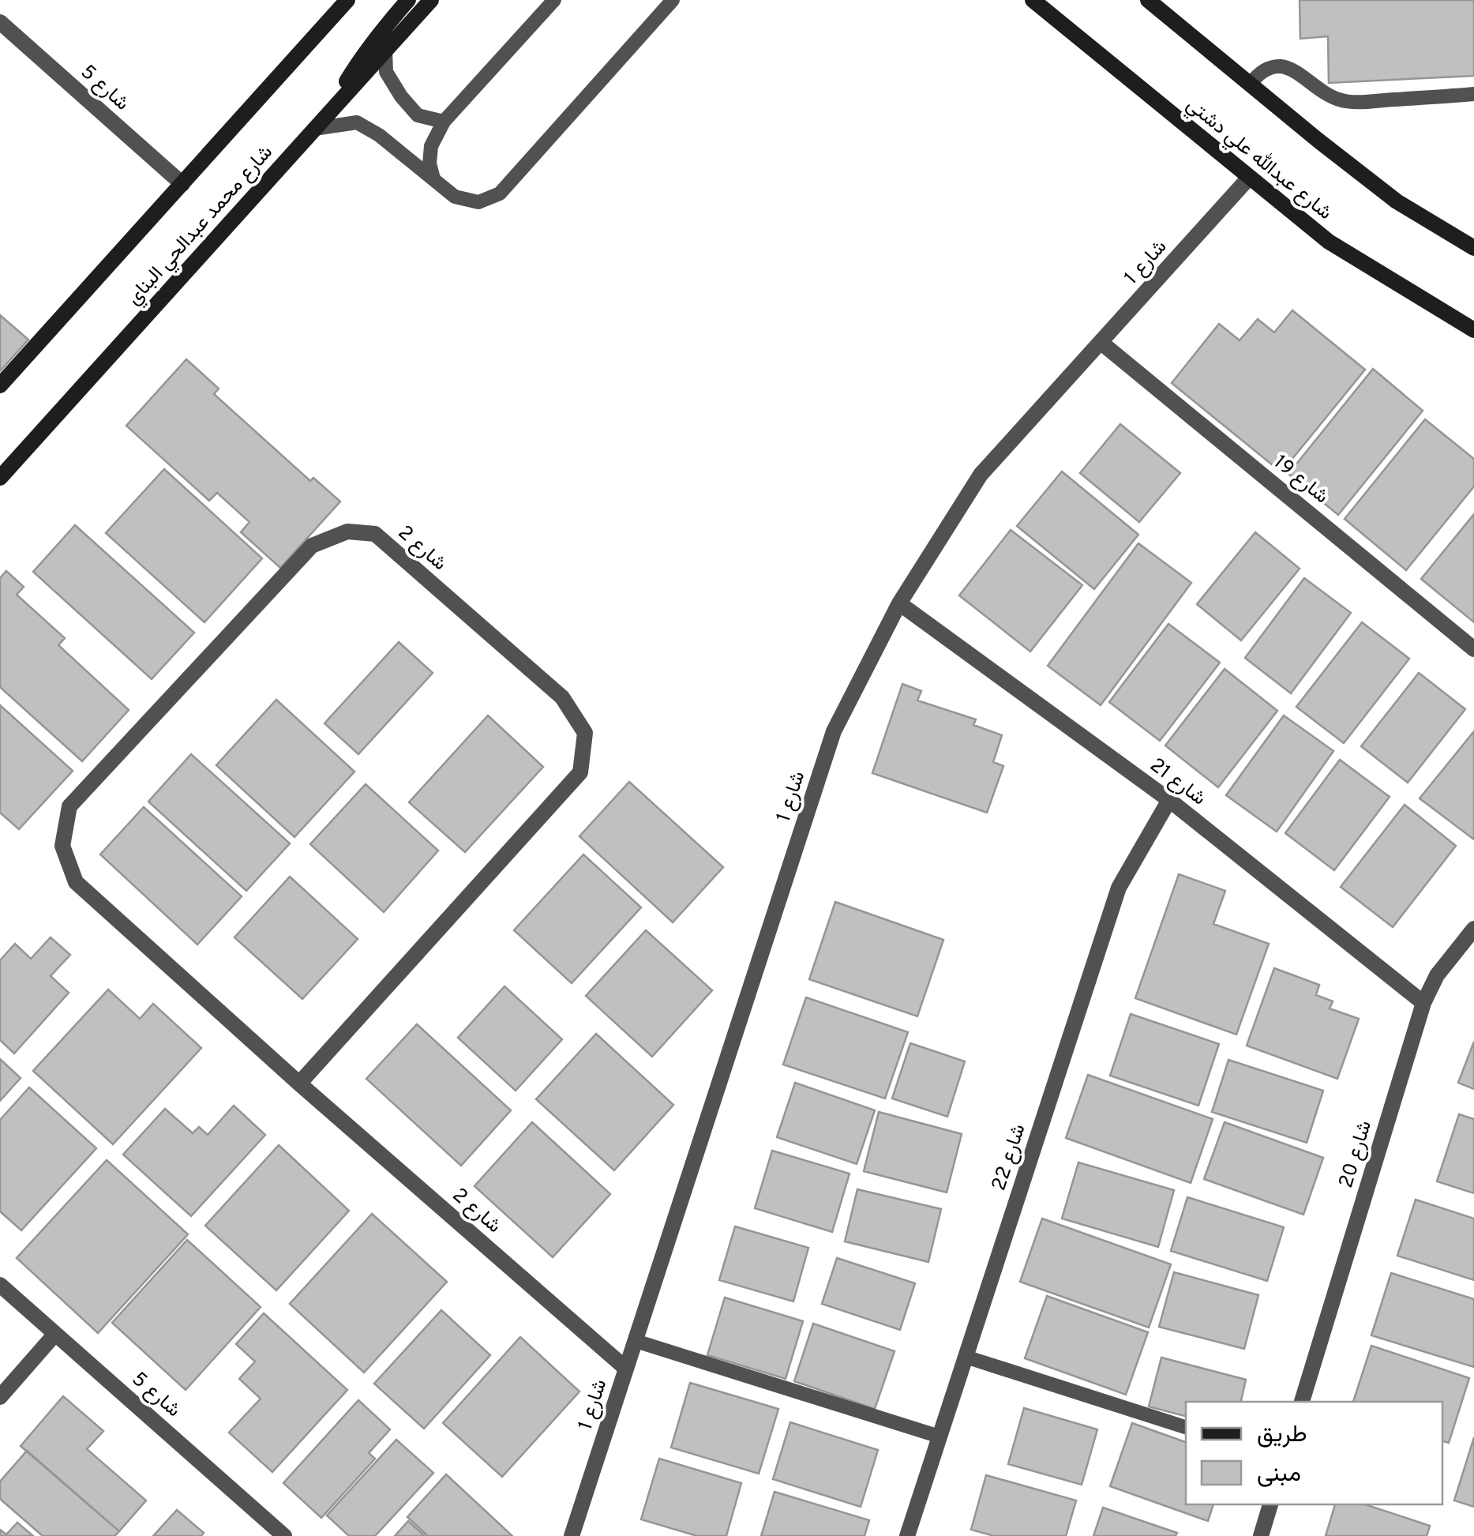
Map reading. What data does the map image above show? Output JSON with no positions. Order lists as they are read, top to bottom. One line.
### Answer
{"streets":{"street":["شارع 5","شارع عبدالله علي دشتي","شارع محمد عبدالحي البناي","شارع 1","شارع 19","شارع 2","شارع 21","شارع 20","شارع 22"]},"crossings":[["شارع 5","شارع محمد عبدالحي البناي"],["شارع عبدالله علي دشتي","شارع 1"],["شارع 1","شارع 19"],["شارع 1","شارع 2"],["شارع 1","شارع 21"],["شارع 21","شارع 20"],["شارع 21","شارع 22"]],"legend":["طريق","مبنى"]}
